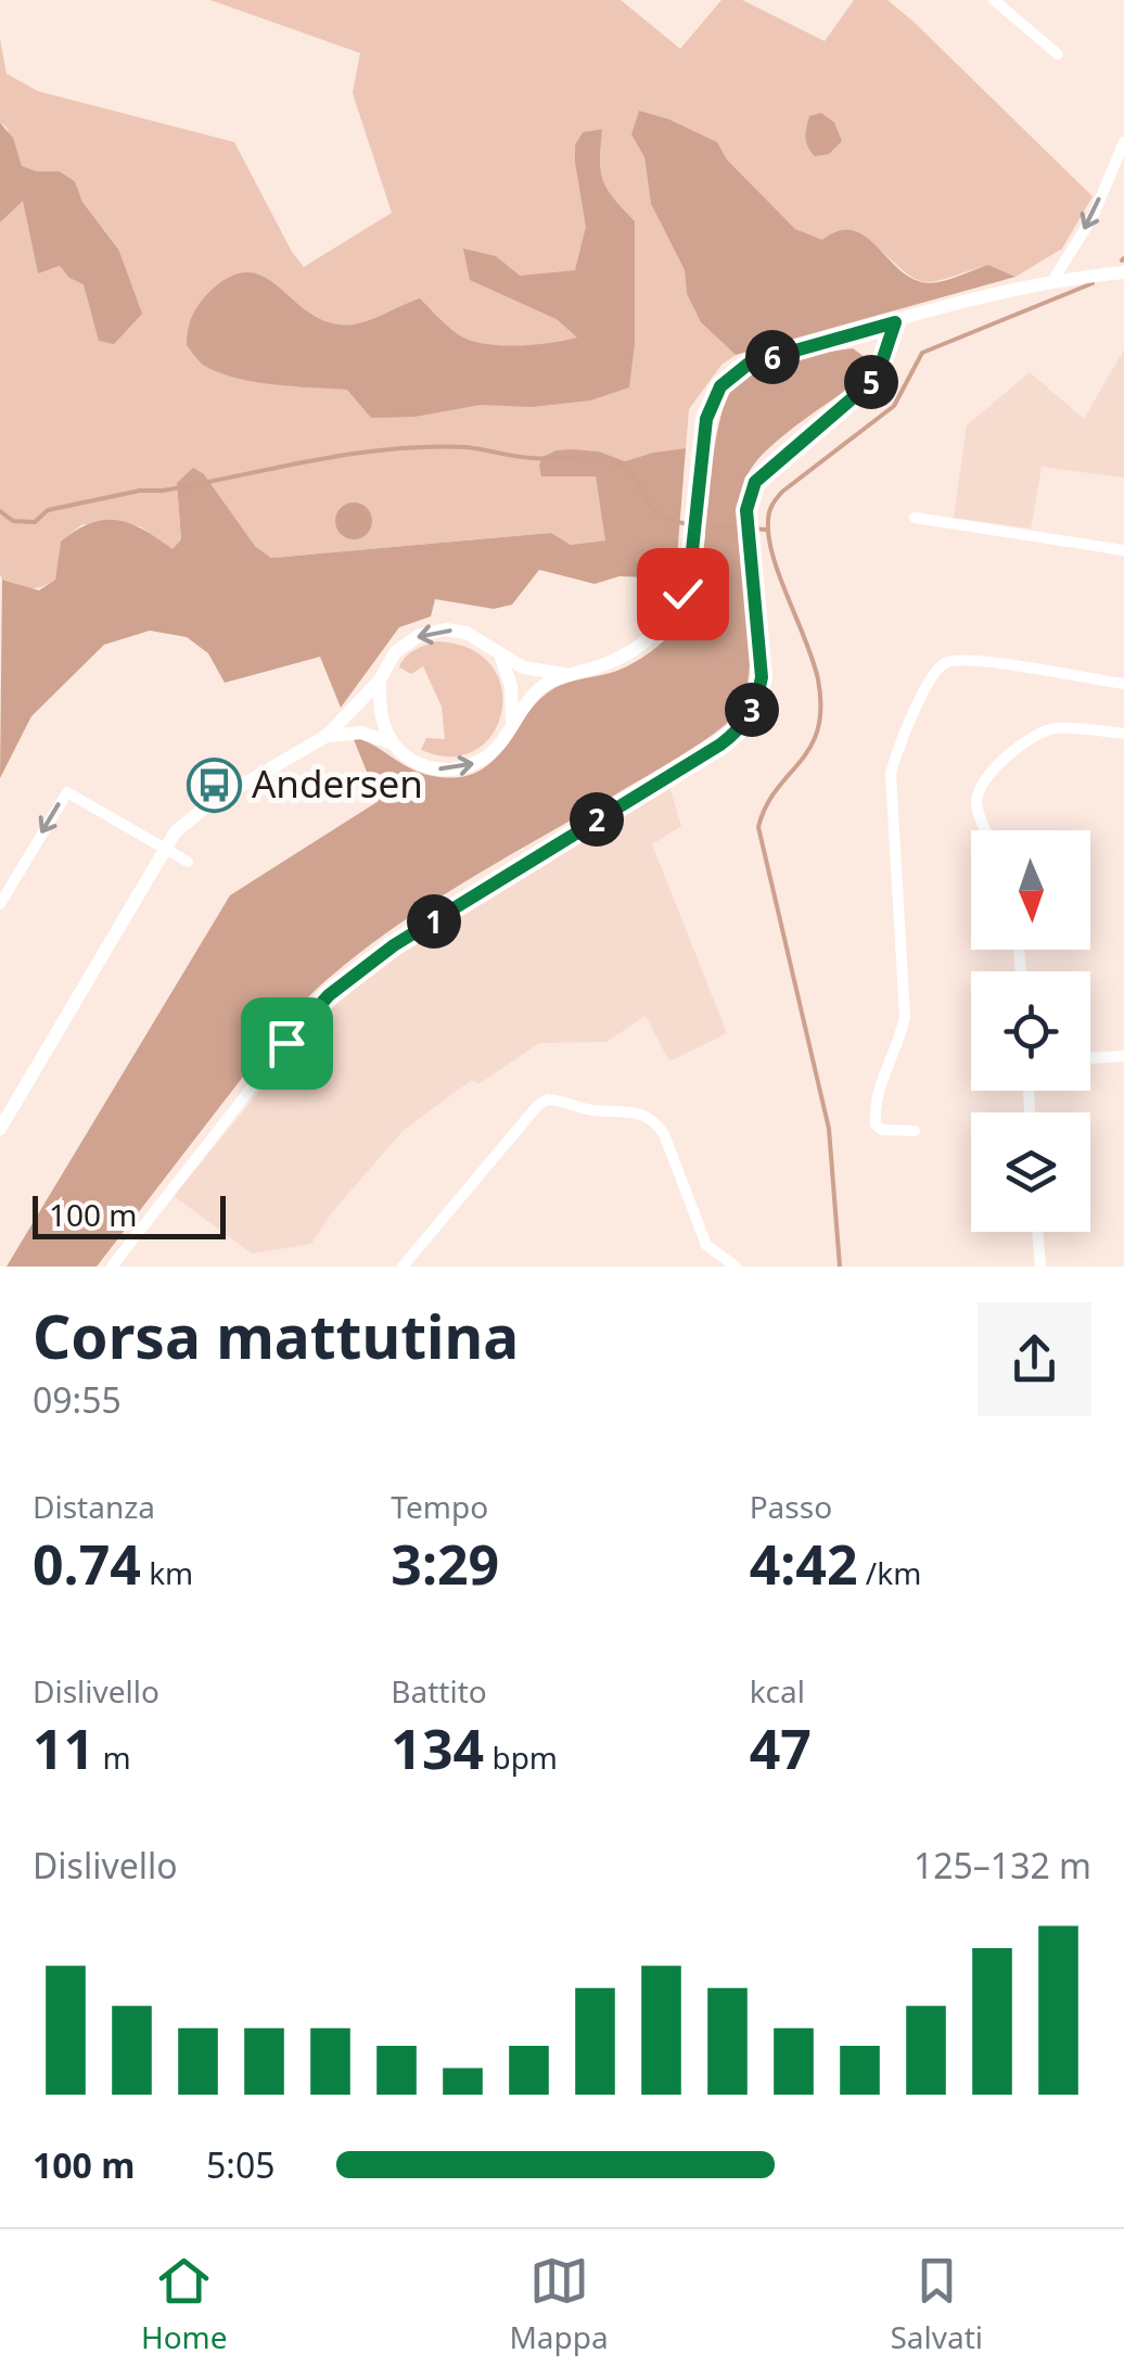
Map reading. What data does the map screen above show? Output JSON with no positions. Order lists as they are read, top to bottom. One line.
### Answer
{"places":{"bus stop":["Andersen"]},"scale_bar":"100 m","north":"bottom","page":{"pins":["6","5","3","2","1"],"scale":"100 m","heading":["Corsa mattutina","09:55"],"stats":[["Distanza","0.74 km"],["Tempo","3:29"],["Passo","4:42 /km"],["Dislivello","11 m"],["Battito","134 bpm"],["kcal","47"]],"chart":["Dislivello","125–132 m"],"list":[{"name":"100 m","note":"5:05"}],"tabs":["Home","Mappa","Salvati"]}}
